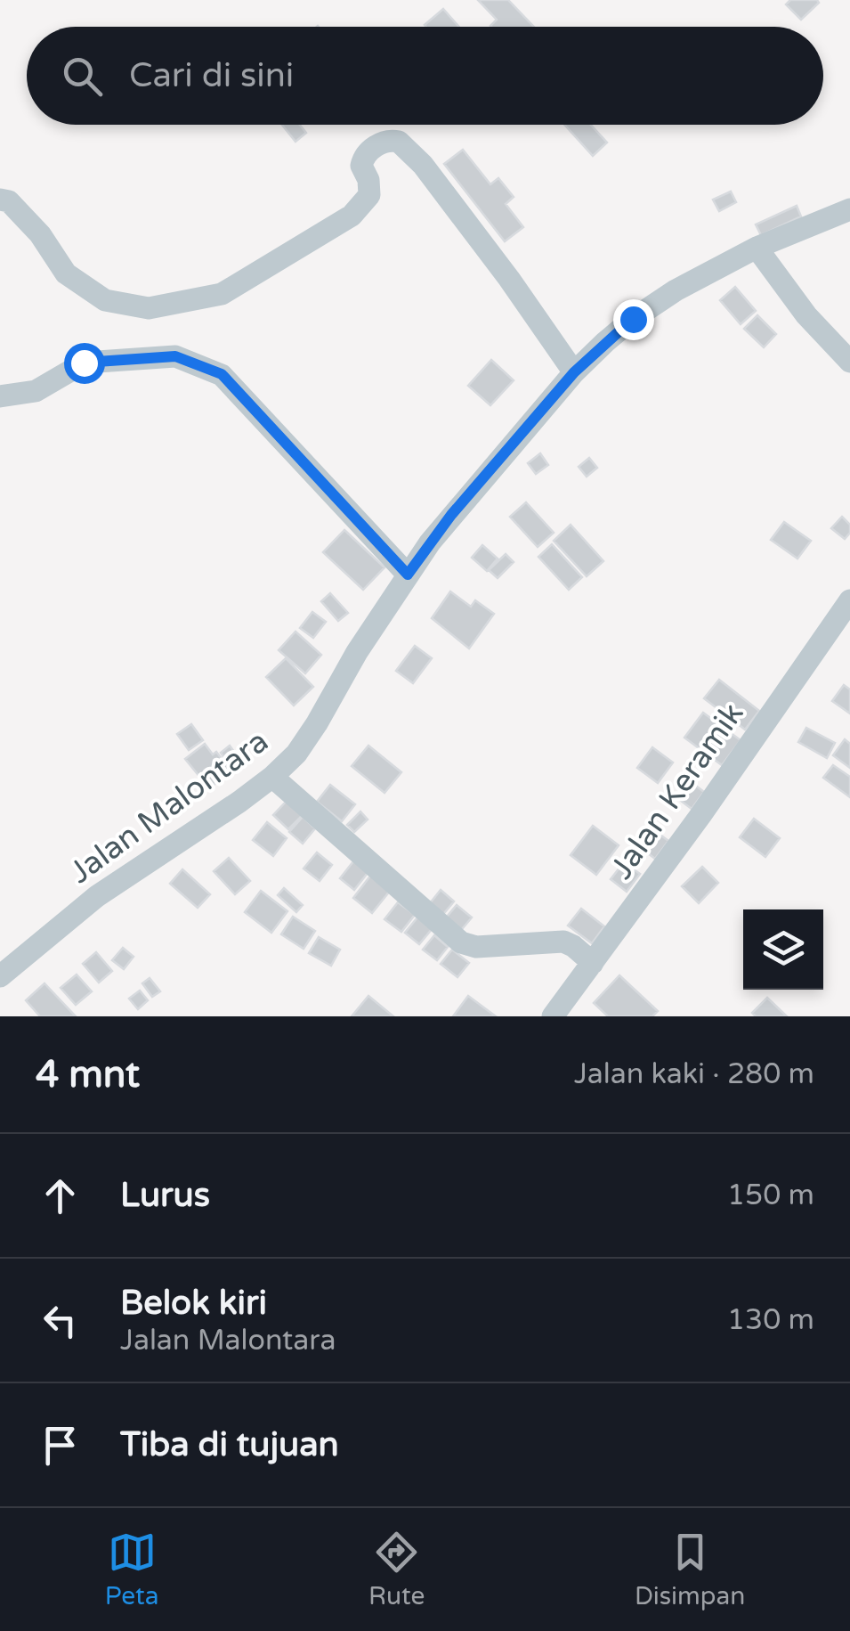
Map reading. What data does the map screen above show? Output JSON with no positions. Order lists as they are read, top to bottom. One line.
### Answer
{"streets":{"street":["Jalan Keramik","Jalan Malontara"]},"page":{"search":"Cari di sini","heading":["4 mnt","Jalan kaki · 280 m"],"list":[["Lurus","150 m"],["Belok kiri","Jalan Malontara","130 m"],"Tiba di tujuan"],"nav":["Peta","Rute","Disimpan"]}}
